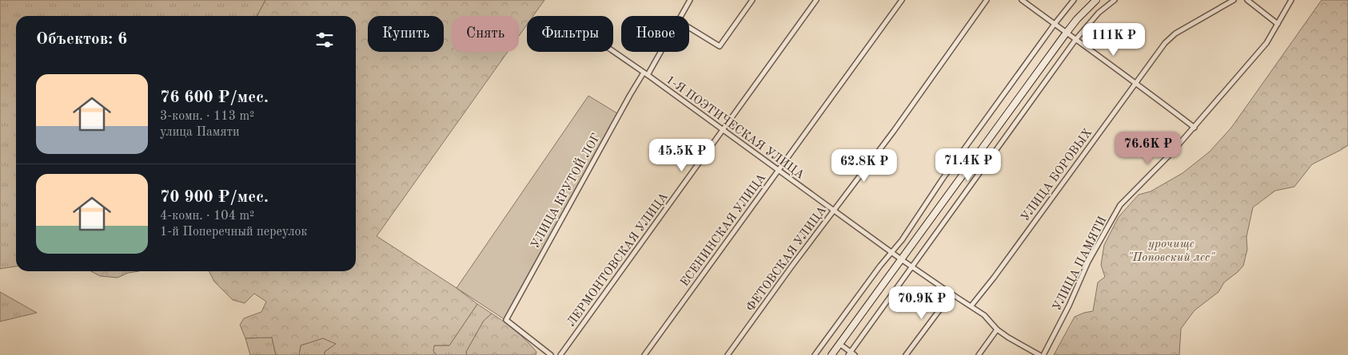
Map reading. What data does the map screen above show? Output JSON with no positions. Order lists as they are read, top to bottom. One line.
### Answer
{"streets":{"street":["1-Я ПОЭТИЧЕСКАЯ УЛИЦА","УЛИЦА БОРОВЫХ","УЛИЦА КРУТОЙ ЛОГ","ЕСЕНИНСКАЯ УЛИЦА","ФЕТОВСКАЯ УЛИЦА","ЛЕРМОНТОВСКАЯ УЛИЦА","УЛИЦА ПАМЯТИ"]},"crossings":[["1-Я ПОЭТИЧЕСКАЯ УЛИЦА","УЛИЦА БОРОВЫХ"],["1-Я ПОЭТИЧЕСКАЯ УЛИЦА","УЛИЦА КРУТОЙ ЛОГ"],["1-Я ПОЭТИЧЕСКАЯ УЛИЦА","ЕСЕНИНСКАЯ УЛИЦА"],["1-Я ПОЭТИЧЕСКАЯ УЛИЦА","ФЕТОВСКАЯ УЛИЦА"],["1-Я ПОЭТИЧЕСКАЯ УЛИЦА","ЛЕРМОНТОВСКАЯ УЛИЦА"]],"parks":["урочище \"Поповский лес\""],"page":{"chip":["Купить","Снять","Фильтры","Новое"],"heading":"Объектов: 6","price":["111K ₽","76.6K ₽","45.5K ₽","71.4K ₽","62.8K ₽","70.9K ₽"],"list":[{"name":"76 600 ₽/мес.","note":"3-комн. · 113 m² · улица Памяти"},{"name":"70 900 ₽/мес.","note":"4-комн. · 104 m² · 1-й Поперечный переулок"}]}}
